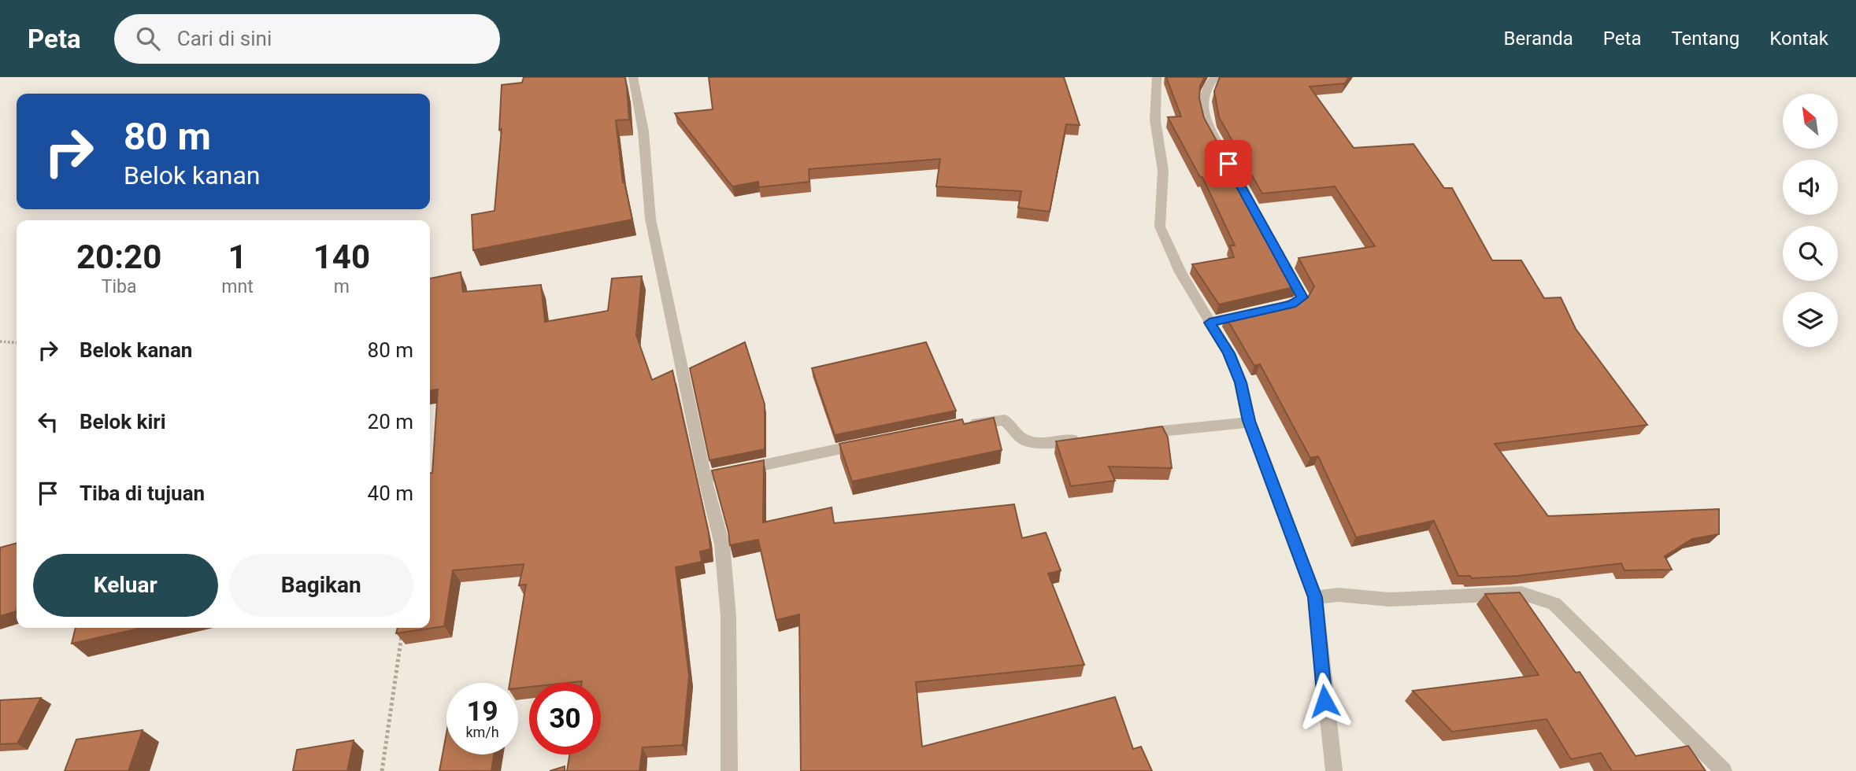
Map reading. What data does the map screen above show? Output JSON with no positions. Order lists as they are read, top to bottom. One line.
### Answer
{"north":"top left","page":{"header":"Peta","search":"Cari di sini","nav":["Beranda","Peta","Tentang","Kontak"],"turn":["80 m","Belok kanan"],"eta":["20:20","Tiba","1","mnt","140","m"],"list":[{"name":"Belok kanan","value":"80 m"},{"name":"Belok kiri","value":"20 m"},{"name":"Tiba di tujuan","value":"40 m"}],"buttons":["Keluar","Bagikan"],"speed":"19 km/h","limit":"30"}}
